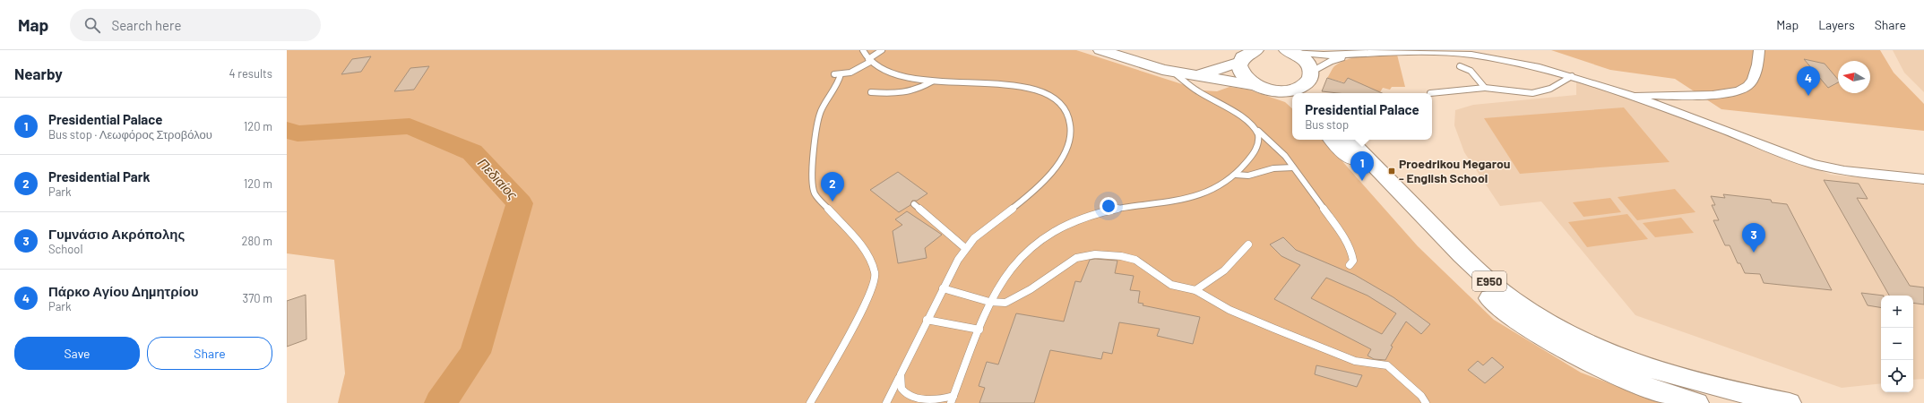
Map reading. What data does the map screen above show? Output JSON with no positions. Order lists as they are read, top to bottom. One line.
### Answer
{"streets":{"main road":["E950"]},"water":["Πεδιαίος"],"places":{"transit":["Proedrikou Megarou - English School"]},"north":"left","page":{"header":"Map","search":"Search here","nav":["Map","Layers","Share"],"heading":["Nearby","4 results"],"pins":["4","1","2","3"],"popup":["Presidential Palace","Bus stop"],"list":[{"mark":"1","name":"Presidential Palace","note":"Bus stop · Λεωφόρος Στροβόλου","value":"120 m"},{"mark":"2","name":"Presidential Park","note":"Park","value":"120 m"},{"mark":"3","name":"Γυμνάσιο Ακρόπολης","note":"School","value":"280 m"},{"mark":"4","name":"Πάρκο Αγίου Δημητρίου","note":"Park","value":"370 m"}],"map_buttons":["+","−"],"buttons":["Save","Share"]}}
